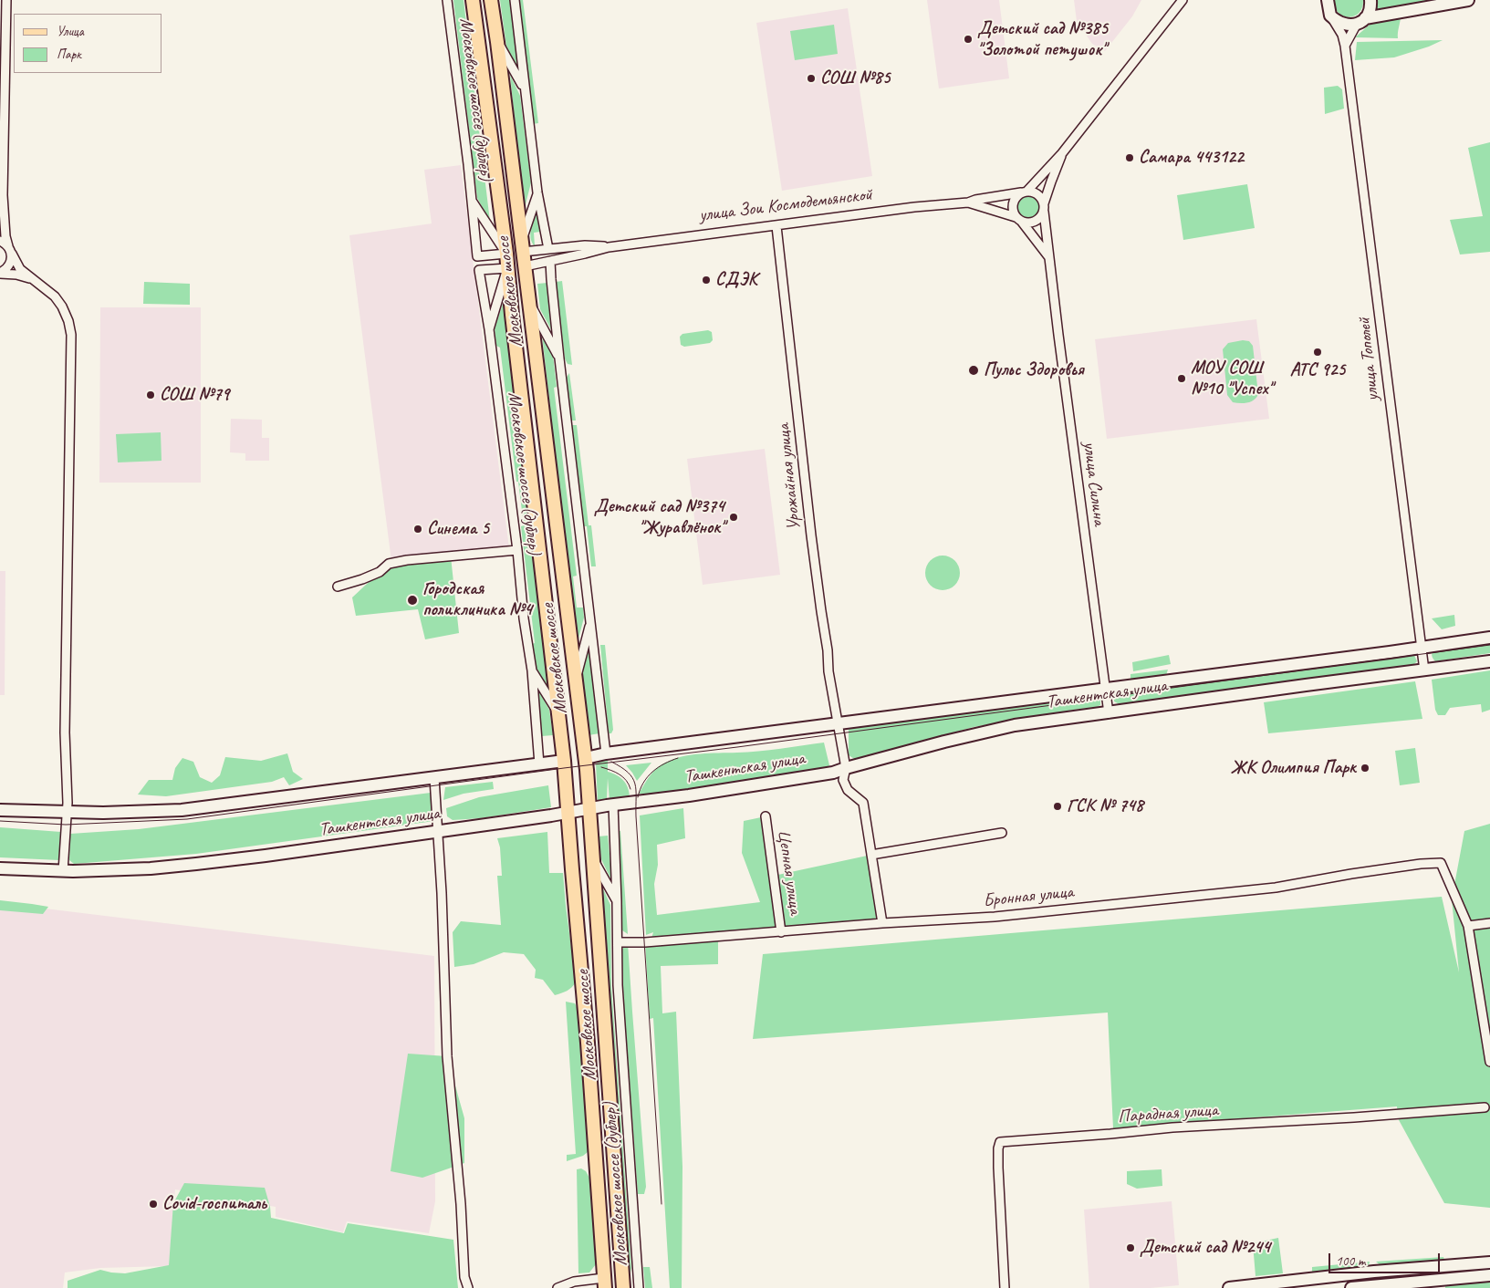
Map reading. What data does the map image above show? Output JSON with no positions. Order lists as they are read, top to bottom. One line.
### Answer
{"streets":{"main road":["улица Зои Космодемьянской","Московское шоссе","Ташкентская улица"],"street":["Московское шоссе (дублер)","улица Тополей","Урожайная улица","улица Силина","Цепная улица","Бронная улица","Парадная улица"]},"crossings":[["Московское шоссе (дублер)","улица Зои Космодемьянской"],["Московское шоссе (дублер)","Ташкентская улица"],["Московское шоссе (дублер)","Бронная улица"],["улица Зои Космодемьянской","Московское шоссе"],["улица Зои Космодемьянской","Урожайная улица"],["улица Зои Космодемьянской","улица Силина"],["Московское шоссе","Ташкентская улица"],["улица Тополей","Ташкентская улица"],["Урожайная улица","Ташкентская улица"],["улица Силина","Ташкентская улица"],["Цепная улица","Бронная улица"]],"places":["Детский сад №385 \"Золотой петушок\"","СОШ №85","Самара 443122","СДЭК","АТС 925","Пульс Здоровья","МОУ СОШ №10 \"Успех\"","СОШ №79","Детский сад №374 \"Журавлёнок\"","Синема 5","Городская поликлиника №4","ЖК Олимпия Парк","ГСК № 748","Covid-госпиталь","Детский сад №244"],"legend":["Улица","Парк"],"scale_bar":"100 m"}
